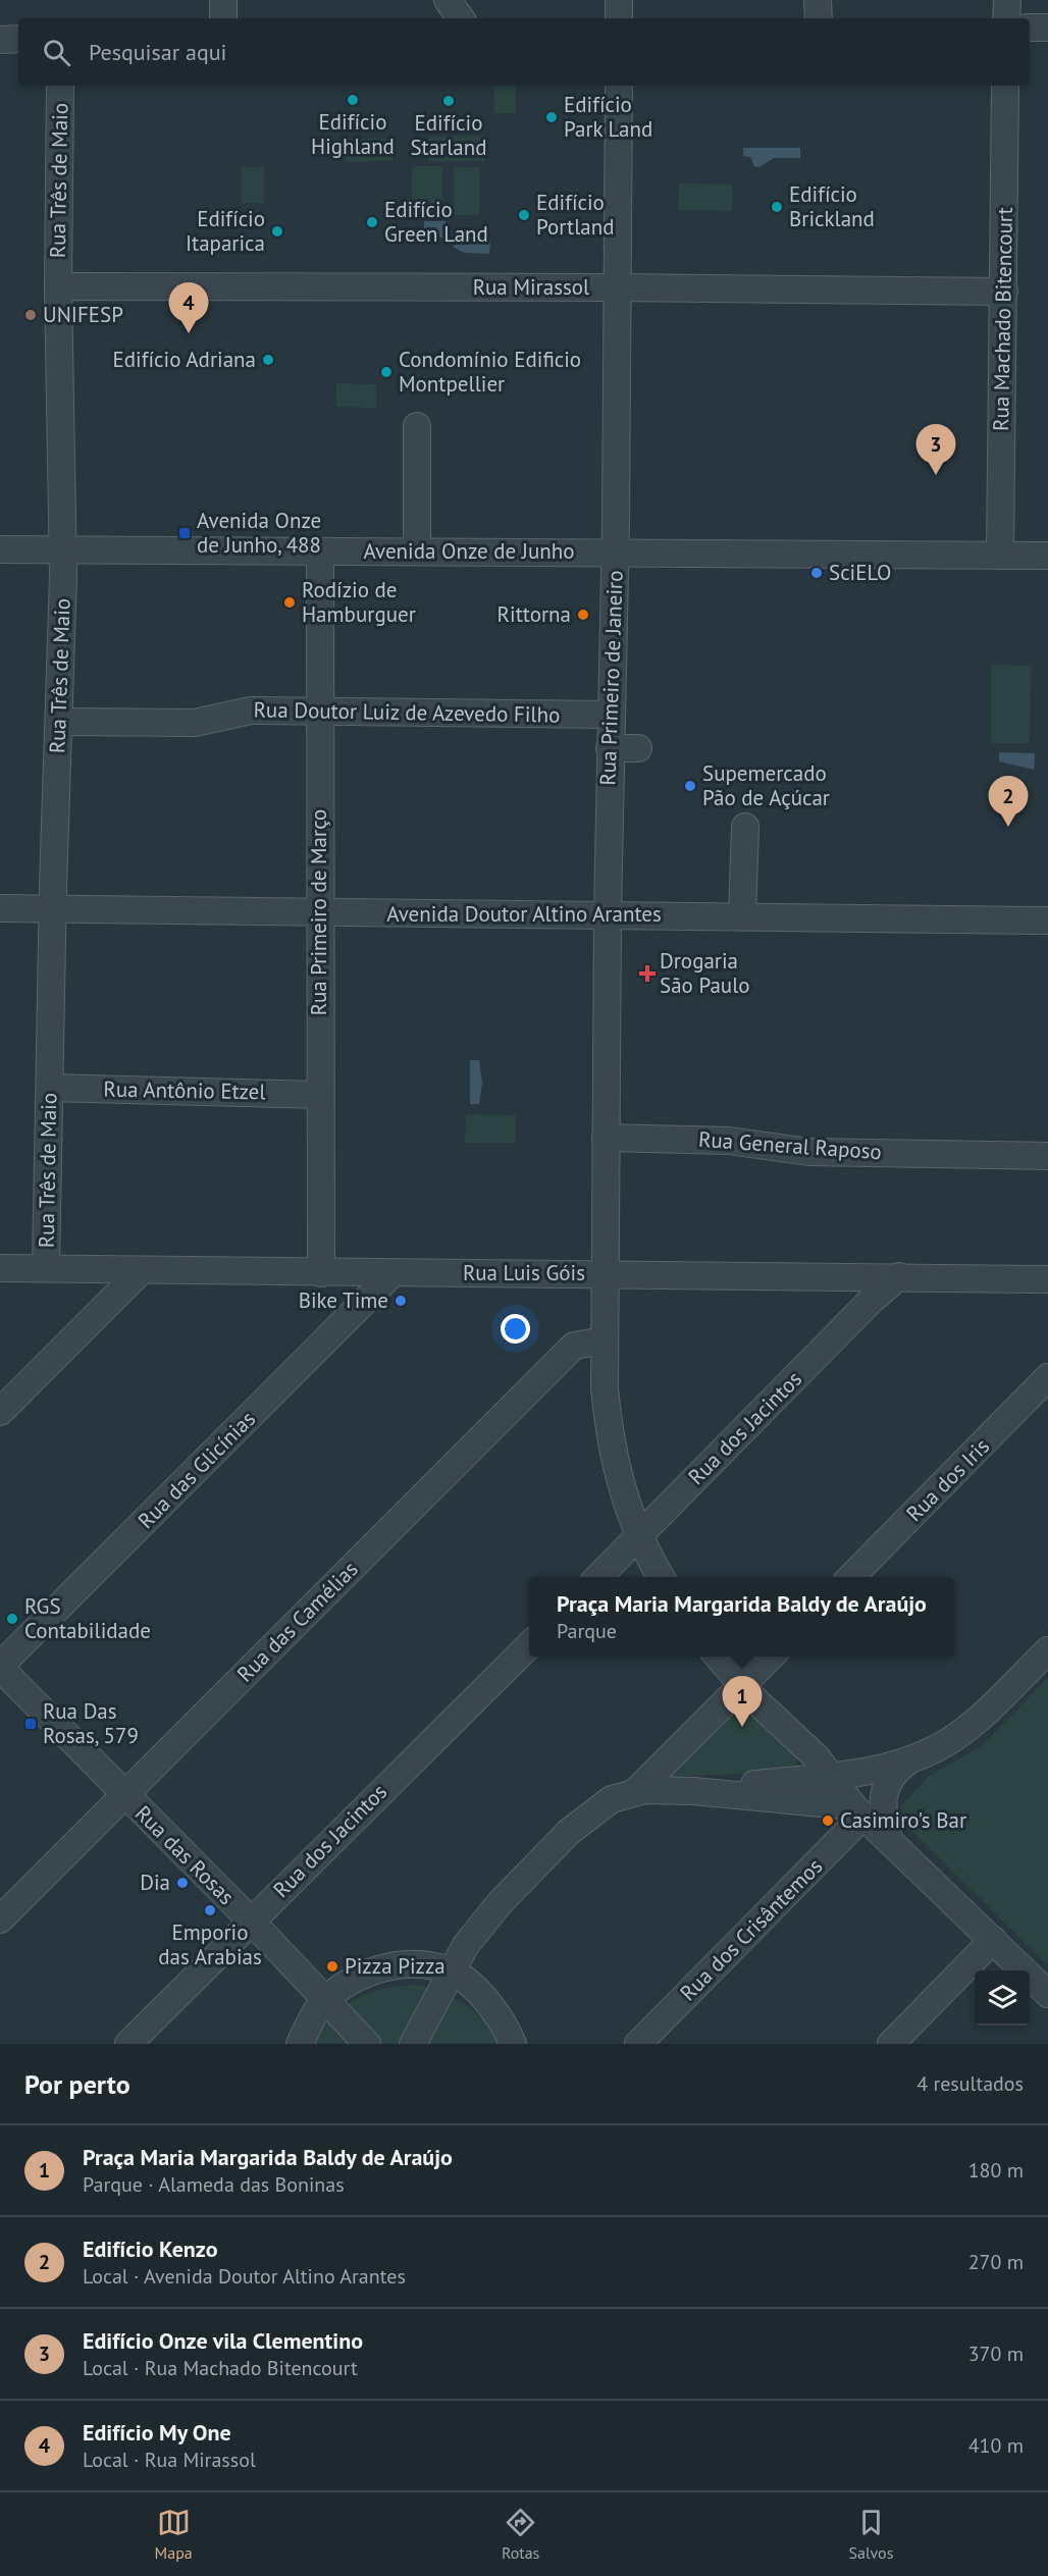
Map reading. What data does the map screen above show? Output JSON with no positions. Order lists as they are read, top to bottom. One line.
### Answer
{"streets":{"street":["Rua Três de Maio","Rua Mirassol","Rua Machado Bitencourt","Avenida Onze de Junho","Rua Primeiro de Janeiro","Rua Doutor Luiz de Azevedo Filho","Rua Primeiro de Março","Avenida Doutor Altino Arantes","Rua Antônio Etzel","Rua General Raposo","Rua Luis Góis","Rua dos Jacintos","Rua das Glicínias","Rua dos Iris","Rua das Camélias","Rua das Rosas","Rua dos Crisântemos"]},"crossings":[["Rua Três de Maio","Rua Mirassol"],["Rua Três de Maio","Avenida Onze de Junho"],["Rua Três de Maio","Rua Doutor Luiz de Azevedo Filho"],["Rua Três de Maio","Avenida Doutor Altino Arantes"],["Rua Três de Maio","Rua Antônio Etzel"],["Rua Três de Maio","Rua Luis Góis"],["Rua Mirassol","Rua Machado Bitencourt"],["Rua Mirassol","Rua Primeiro de Janeiro"],["Rua Machado Bitencourt","Avenida Onze de Junho"],["Avenida Onze de Junho","Rua Primeiro de Janeiro"],["Avenida Onze de Junho","Rua Primeiro de Março"],["Rua Primeiro de Janeiro","Rua Doutor Luiz de Azevedo Filho"],["Rua Primeiro de Janeiro","Avenida Doutor Altino Arantes"],["Rua Primeiro de Janeiro","Rua General Raposo"],["Rua Primeiro de Janeiro","Rua Luis Góis"],["Rua Primeiro de Janeiro","Rua dos Jacintos"],["Rua Primeiro de Janeiro","Rua das Camélias"],["Rua Doutor Luiz de Azevedo Filho","Rua Primeiro de Março"],["Rua Primeiro de Março","Avenida Doutor Altino Arantes"],["Rua Primeiro de Março","Rua Antônio Etzel"],["Rua Primeiro de Março","Rua Luis Góis"],["Rua Luis Góis","Rua dos Jacintos"],["Rua Luis Góis","Rua das Glicínias"],["Rua dos Jacintos","Rua das Rosas"],["Rua das Glicínias","Rua das Rosas"],["Rua das Camélias","Rua das Rosas"]],"places":{"other":["Edifício Highland","Edifício Starland","Edifício Park Land","Edifício Brickland","Edifício Portland","Edifício Green Land","Edifício Itaparica","UNIFESP","Edifício Adriana","Condomínio Edificio Montpellier","SciELO","Rodízio de Hamburguer","Rittorna","Supemercado Pão de Açúcar","Bike Time","RGS Contabilidade","Casimiro's Bar","Dia","Emporio das Arabias","Pizza Pizza"],"transit":["Avenida Onze de Junho, 488","Rua Das Rosas, 579"],"health":["Drogaria São Paulo"]},"page":{"search":"Pesquisar aqui","pins":["4","3","2","1"],"popup":["Praça Maria Margarida Baldy de Araújo","Parque"],"heading":["Por perto","4 resultados"],"list":[{"mark":"1","name":"Praça Maria Margarida Baldy de Araújo","note":"Parque · Alameda das Boninas","value":"180 m"},{"mark":"2","name":"Edifício Kenzo","note":"Local · Avenida Doutor Altino Arantes","value":"270 m"},{"mark":"3","name":"Edifício Onze vila Clementino","note":"Local · Rua Machado Bitencourt","value":"370 m"},{"mark":"4","name":"Edifício My One","note":"Local · Rua Mirassol","value":"410 m"}],"nav":["Mapa","Rotas","Salvos"]}}
